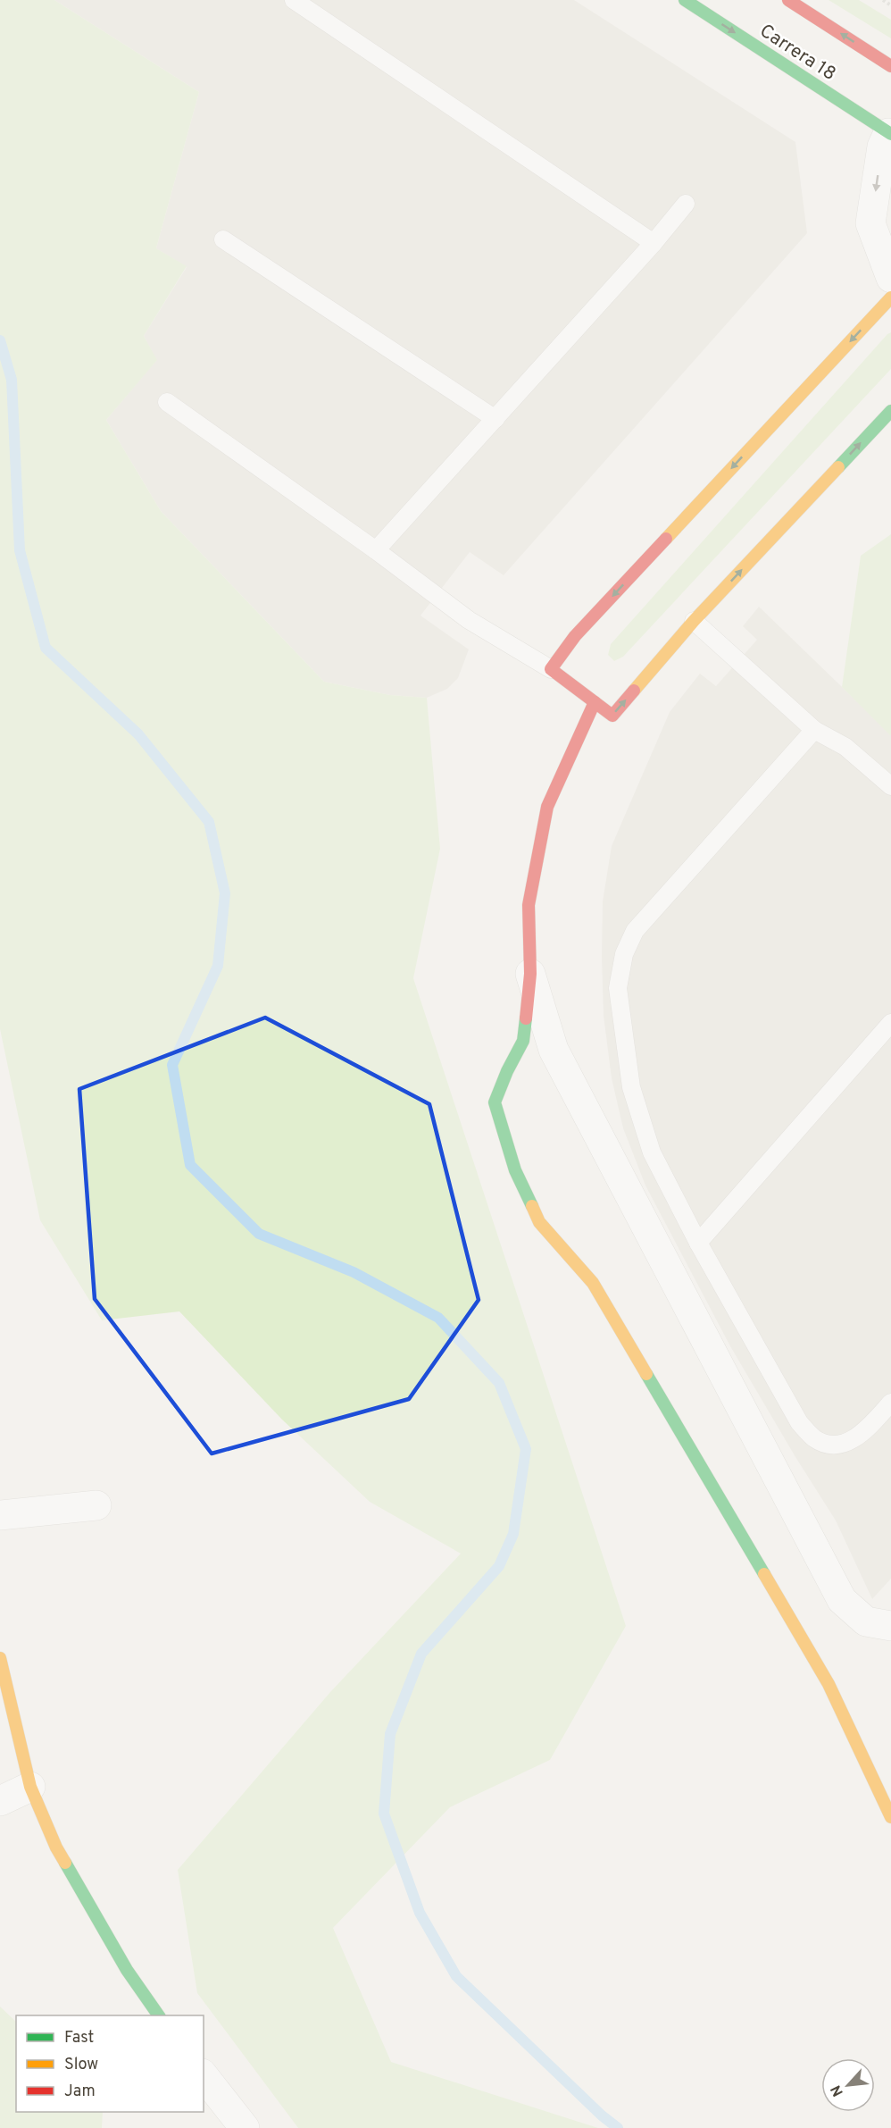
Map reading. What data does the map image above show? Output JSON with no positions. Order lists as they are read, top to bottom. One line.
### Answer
{"streets":{"street":["Carrera 18"]},"legend":["Fast","Slow","Jam"],"north":"bottom left"}
